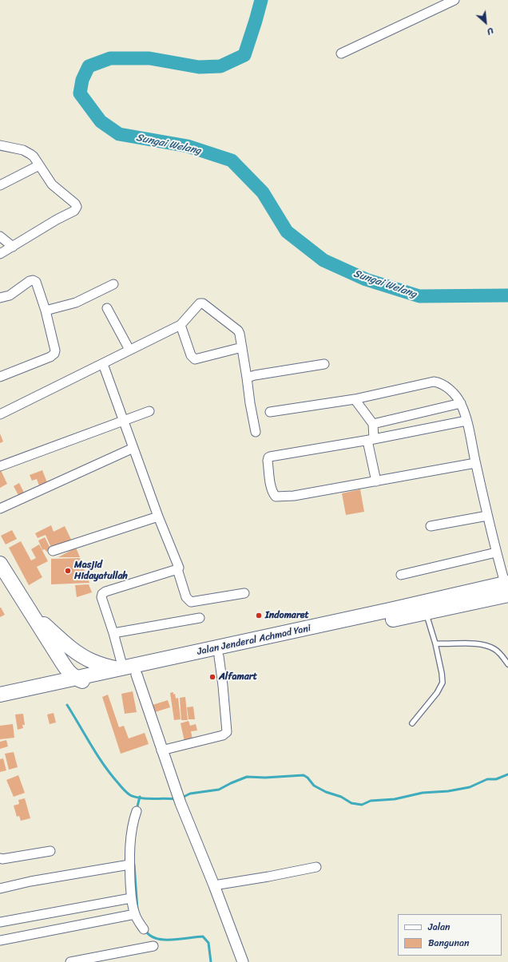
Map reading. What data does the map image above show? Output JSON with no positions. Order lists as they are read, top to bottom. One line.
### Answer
{"streets":{"highway":["Jalan Jenderal Achmad Yani"]},"water":["Sungai Welang"],"places":["Masjid Hidayatullah","Indomaret","Alfamart"],"legend":["Jalan","Bangunan"],"north":"bottom right"}
